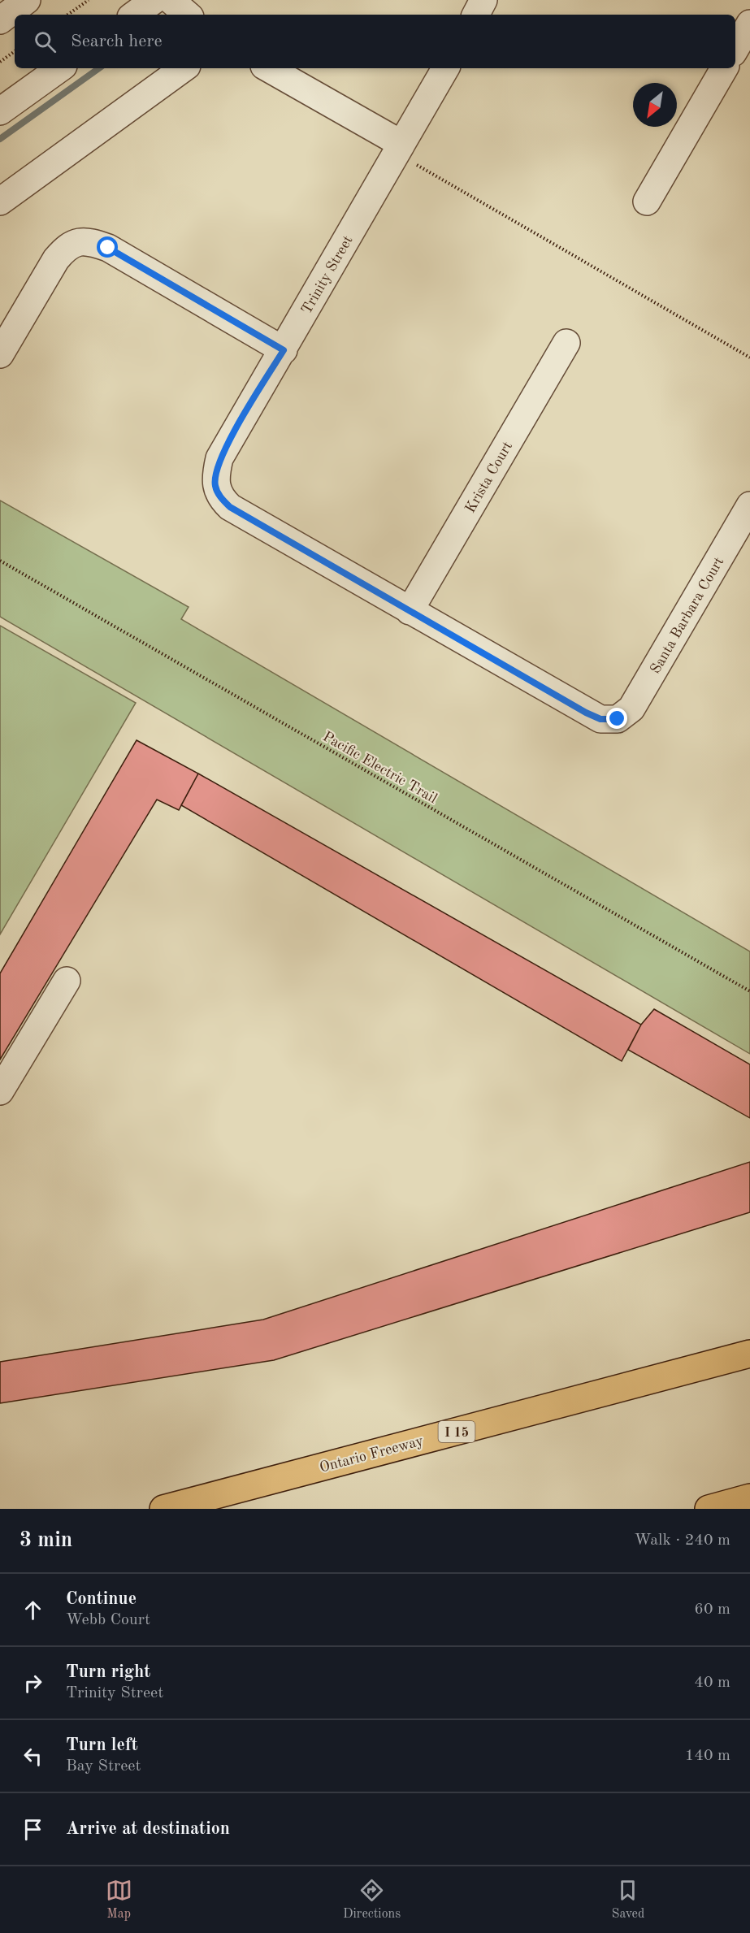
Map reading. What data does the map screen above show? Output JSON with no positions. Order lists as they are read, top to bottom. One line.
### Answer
{"streets":{"highway":["I 15","Ontario Freeway"],"street":["Trinity Street","Krista Court","Santa Barbara Court"],"path":["Pacific Electric Trail"]},"crossings":[["Trinity Street","Krista Court"],["Trinity Street","Santa Barbara Court"],["Krista Court","Santa Barbara Court"]],"north":"bottom left","page":{"search":"Search here","heading":["3 min","Walk · 240 m"],"list":[["Continue","Webb Court","60 m"],["Turn right","Trinity Street","40 m"],["Turn left","Bay Street","140 m"],"Arrive at destination"],"nav":["Map","Directions","Saved"]}}
